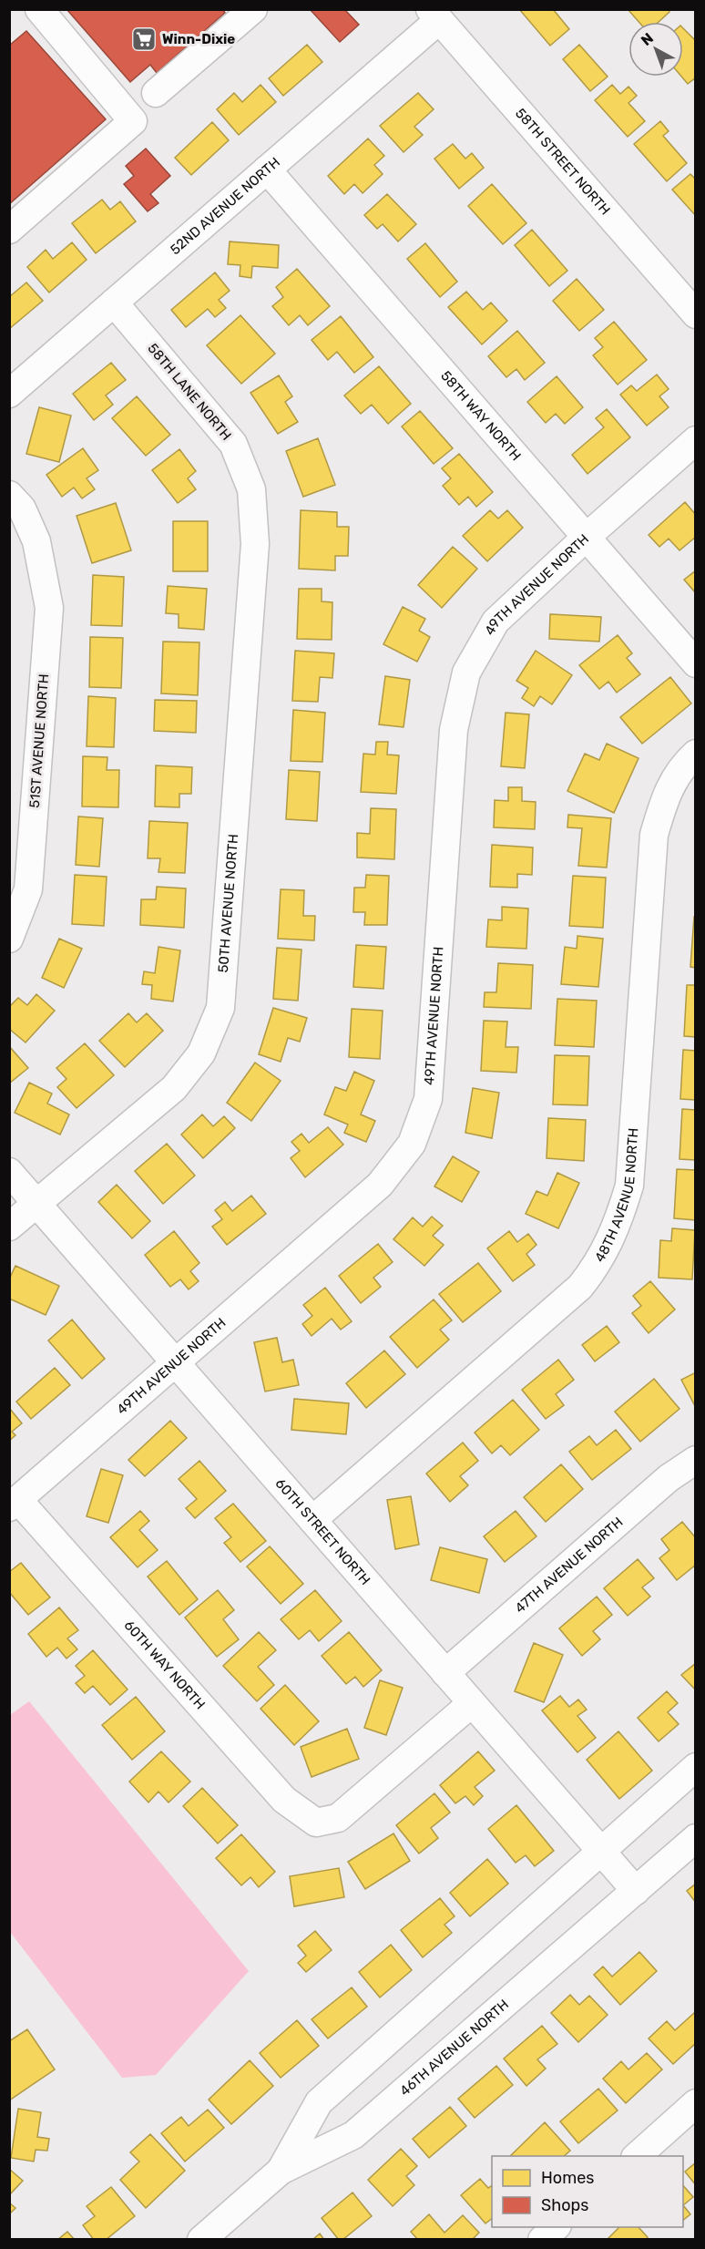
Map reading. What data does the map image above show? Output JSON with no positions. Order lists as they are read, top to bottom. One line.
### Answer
{"streets":{"street":["58TH STREET NORTH","52ND AVENUE NORTH","58TH LANE NORTH","58TH WAY NORTH","49TH AVENUE NORTH","51ST AVENUE NORTH","50TH AVENUE NORTH","48TH AVENUE NORTH","60TH STREET NORTH","47TH AVENUE NORTH","60TH WAY NORTH","46TH AVENUE NORTH"]},"crossings":[["58TH STREET NORTH","52ND AVENUE NORTH"],["52ND AVENUE NORTH","58TH LANE NORTH"],["52ND AVENUE NORTH","58TH WAY NORTH"],["58TH LANE NORTH","50TH AVENUE NORTH"],["58TH WAY NORTH","49TH AVENUE NORTH"],["49TH AVENUE NORTH","60TH STREET NORTH"],["49TH AVENUE NORTH","60TH WAY NORTH"],["50TH AVENUE NORTH","60TH STREET NORTH"],["48TH AVENUE NORTH","60TH STREET NORTH"],["60TH STREET NORTH","47TH AVENUE NORTH"],["60TH STREET NORTH","60TH WAY NORTH"],["60TH STREET NORTH","46TH AVENUE NORTH"]],"places":{"supermarket":["Winn-Dixie"]},"legend":["Homes","Shops"],"north":"top left"}
